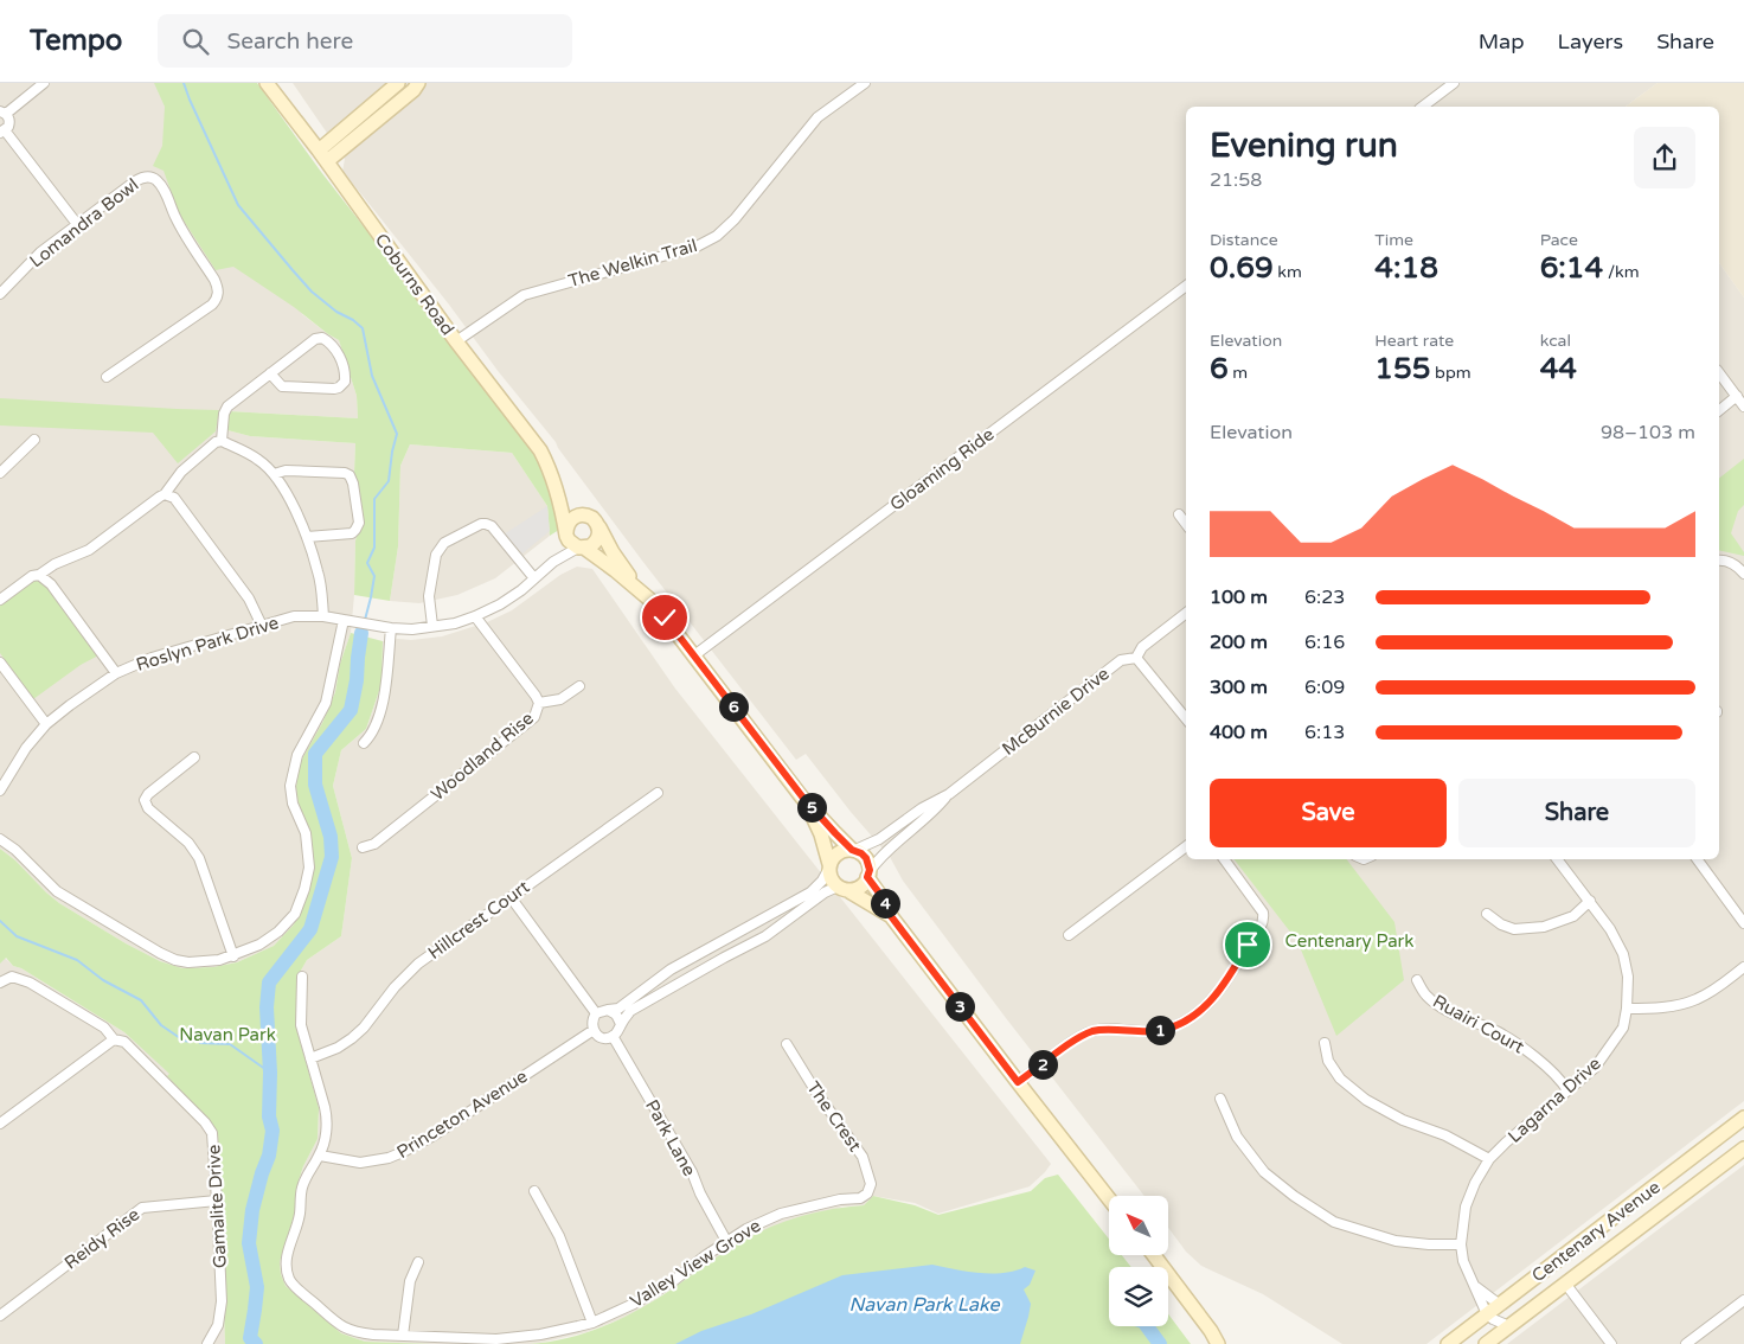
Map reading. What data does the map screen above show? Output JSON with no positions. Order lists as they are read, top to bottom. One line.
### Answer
{"streets":{"street":["Lomandra Bowl","The Welkin Trail","Coburns Road","Gloaming Ride","Roslyn Park Drive","McBurnie Drive","Woodland Rise","Hillcrest Court","Ruairi Court","Lagarna Drive","Princeton Avenue","The Crest","Park Lane","Gamalite Drive","Centenary Avenue","Reidy Rise","Valley View Grove"]},"crossings":[["The Welkin Trail","Coburns Road"],["Coburns Road","Roslyn Park Drive"],["Roslyn Park Drive","Woodland Rise"],["Hillcrest Court","Valley View Grove"],["Ruairi Court","Lagarna Drive"],["Lagarna Drive","Centenary Avenue"],["Princeton Avenue","Park Lane"],["Princeton Avenue","Valley View Grove"],["The Crest","Valley View Grove"],["Park Lane","Valley View Grove"],["Gamalite Drive","Reidy Rise"]],"water":["Navan Park Lake"],"parks":["Centenary Park","Navan Park"],"north":"top left","page":{"header":"Tempo","search":"Search here","nav":["Map","Layers","Share"],"heading":["Evening run","21:58"],"stats":[["Distance","0.69 km"],["Time","4:18"],["Pace","6:14 /km"],["Elevation","6 m"],["Heart rate","155 bpm"],["kcal","44"]],"chart":["Elevation","98–103 m"],"list":[{"name":"100 m","note":"6:23"},{"name":"200 m","note":"6:16"},{"name":"300 m","note":"6:09"},{"name":"400 m","note":"6:13"}],"pins":["6","5","4","3","1","2"],"buttons":["Save","Share"]}}
